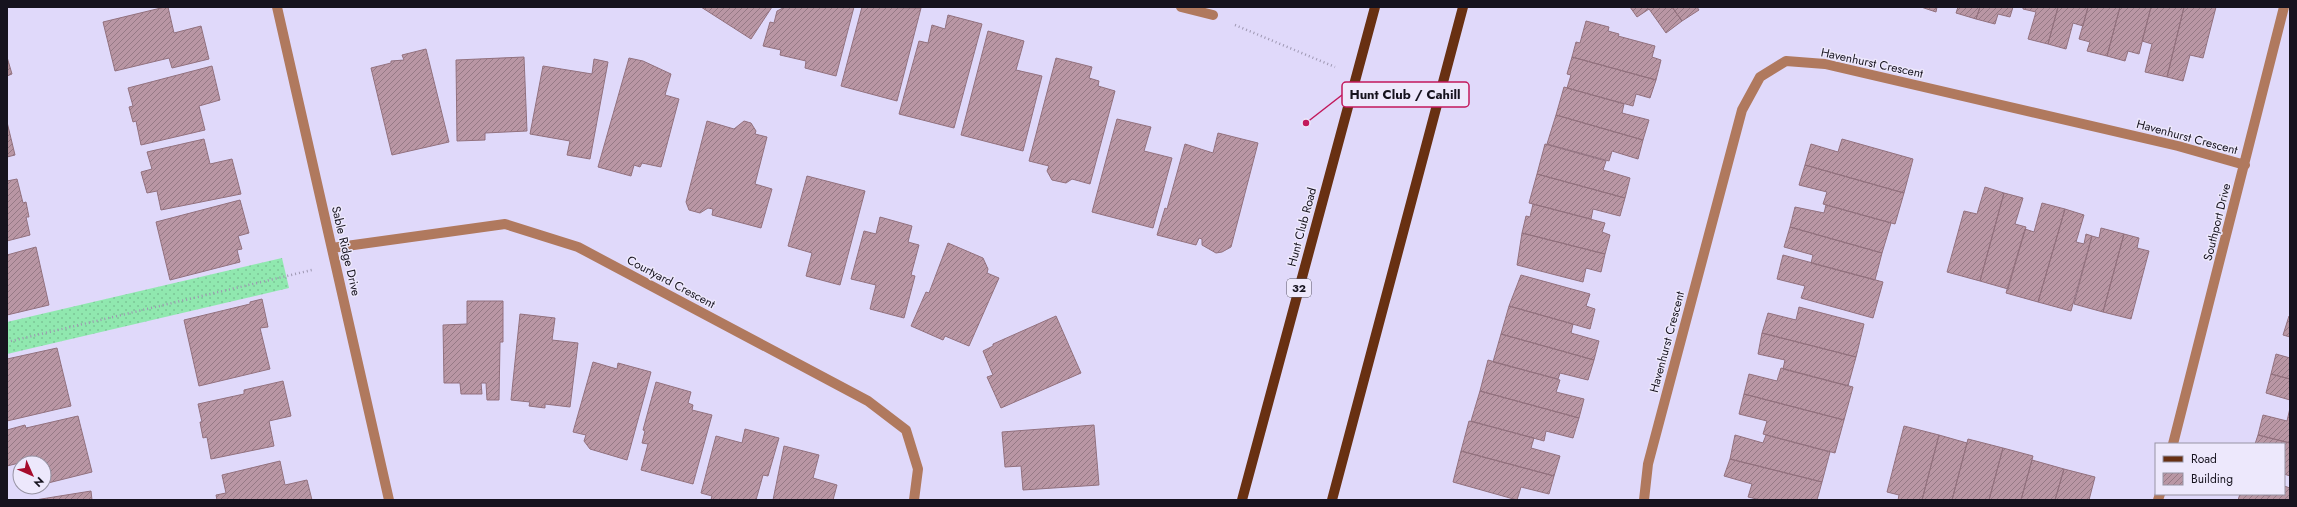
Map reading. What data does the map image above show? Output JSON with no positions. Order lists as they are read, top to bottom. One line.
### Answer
{"streets":{"main road":["Hunt Club Road","32"],"street":["Havenhurst Crescent","Southport Drive","Sable Ridge Drive","Courtyard Crescent"]},"crossings":[["Havenhurst Crescent","Southport Drive"],["Sable Ridge Drive","Courtyard Crescent"]],"places":["Hunt Club / Cahill"],"legend":["Road","Building"],"north":"bottom right"}
